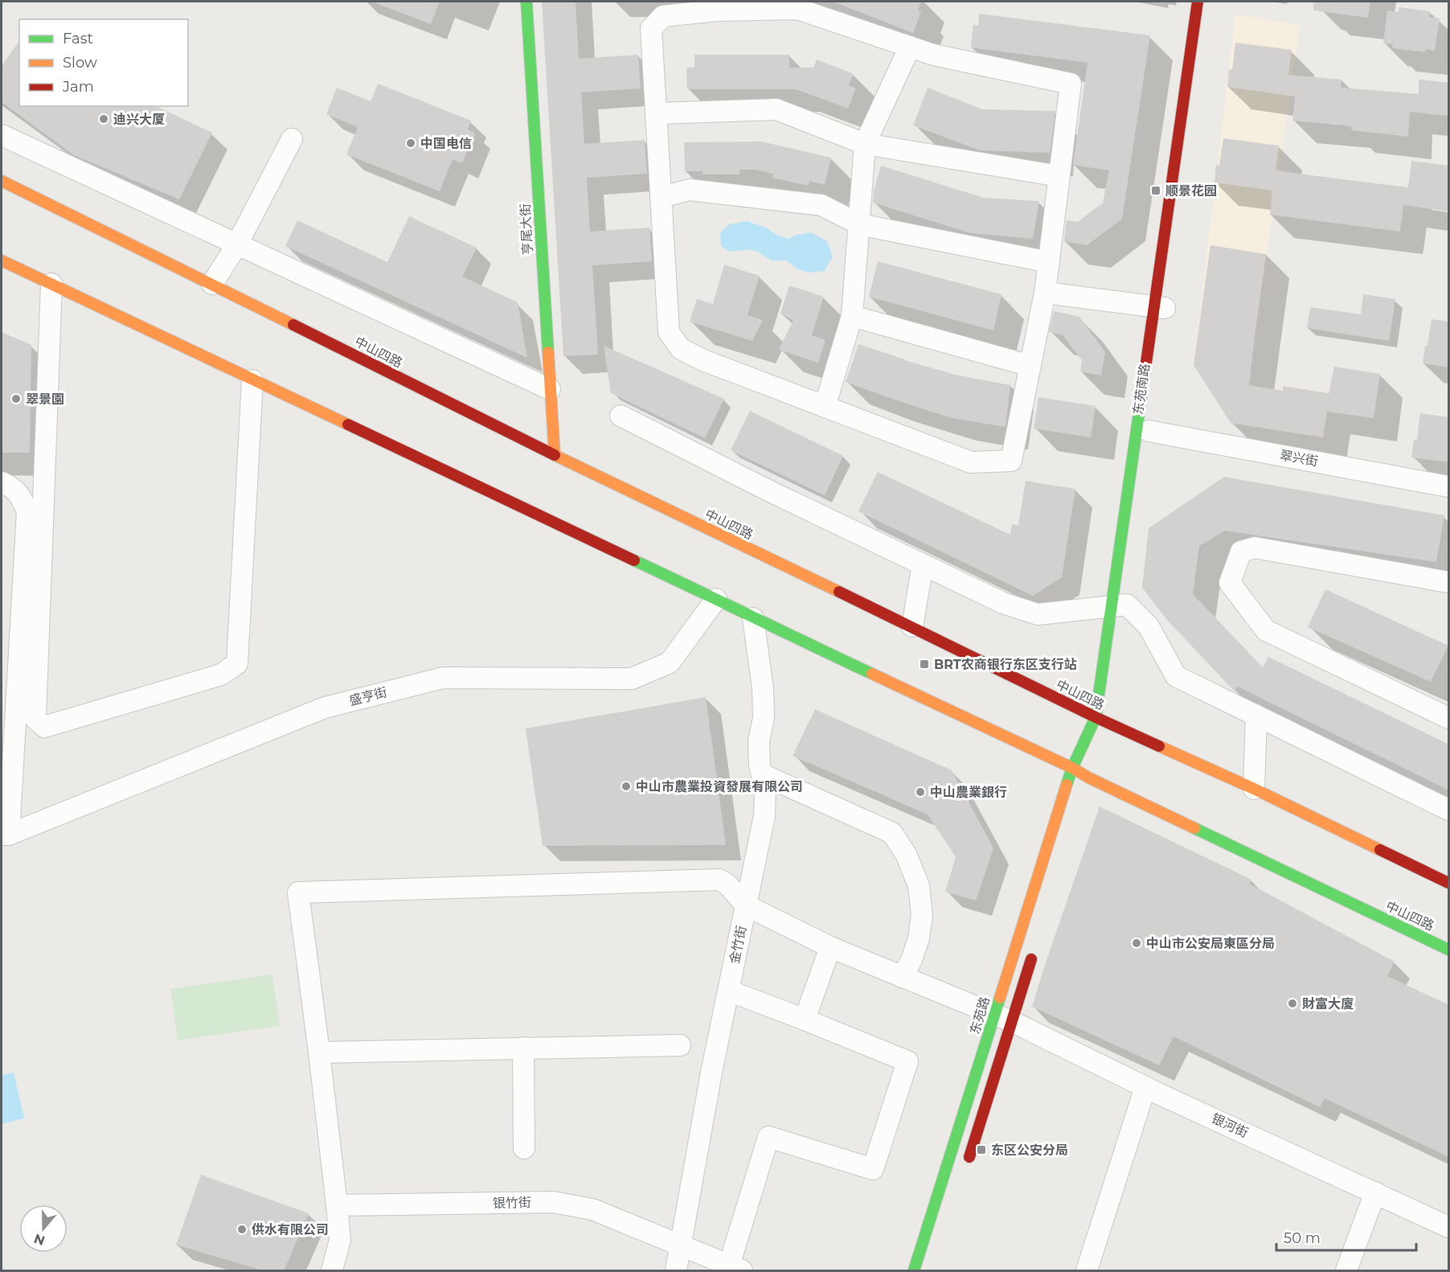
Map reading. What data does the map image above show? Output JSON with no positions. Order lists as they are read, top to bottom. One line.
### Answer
{"streets":{"main road":["亨尾大街","中山四路","东苑南路","东苑路"],"street":["翠兴街","盛亨街","金竹街","银河街","银竹街"]},"crossings":[["亨尾大街","中山四路"],["中山四路","东苑南路"],["中山四路","盛亨街"],["中山四路","金竹街"],["中山四路","东苑路"],["东苑南路","东苑路"],["金竹街","银河街"],["金竹街","银竹街"],["东苑路","银河街"]],"places":{"other":["迪兴大厦","中国电信","翠景園","中山市農業投資發展有限公司","中山農業銀行","中山市公安局東區分局","財富大廈","供水有限公司"],"transit":["顺景花园","BRT农商银行东区支行站","东区公安分局"]},"legend":["Fast","Slow","Jam"],"scale_bar":"50 m","north":"bottom"}
